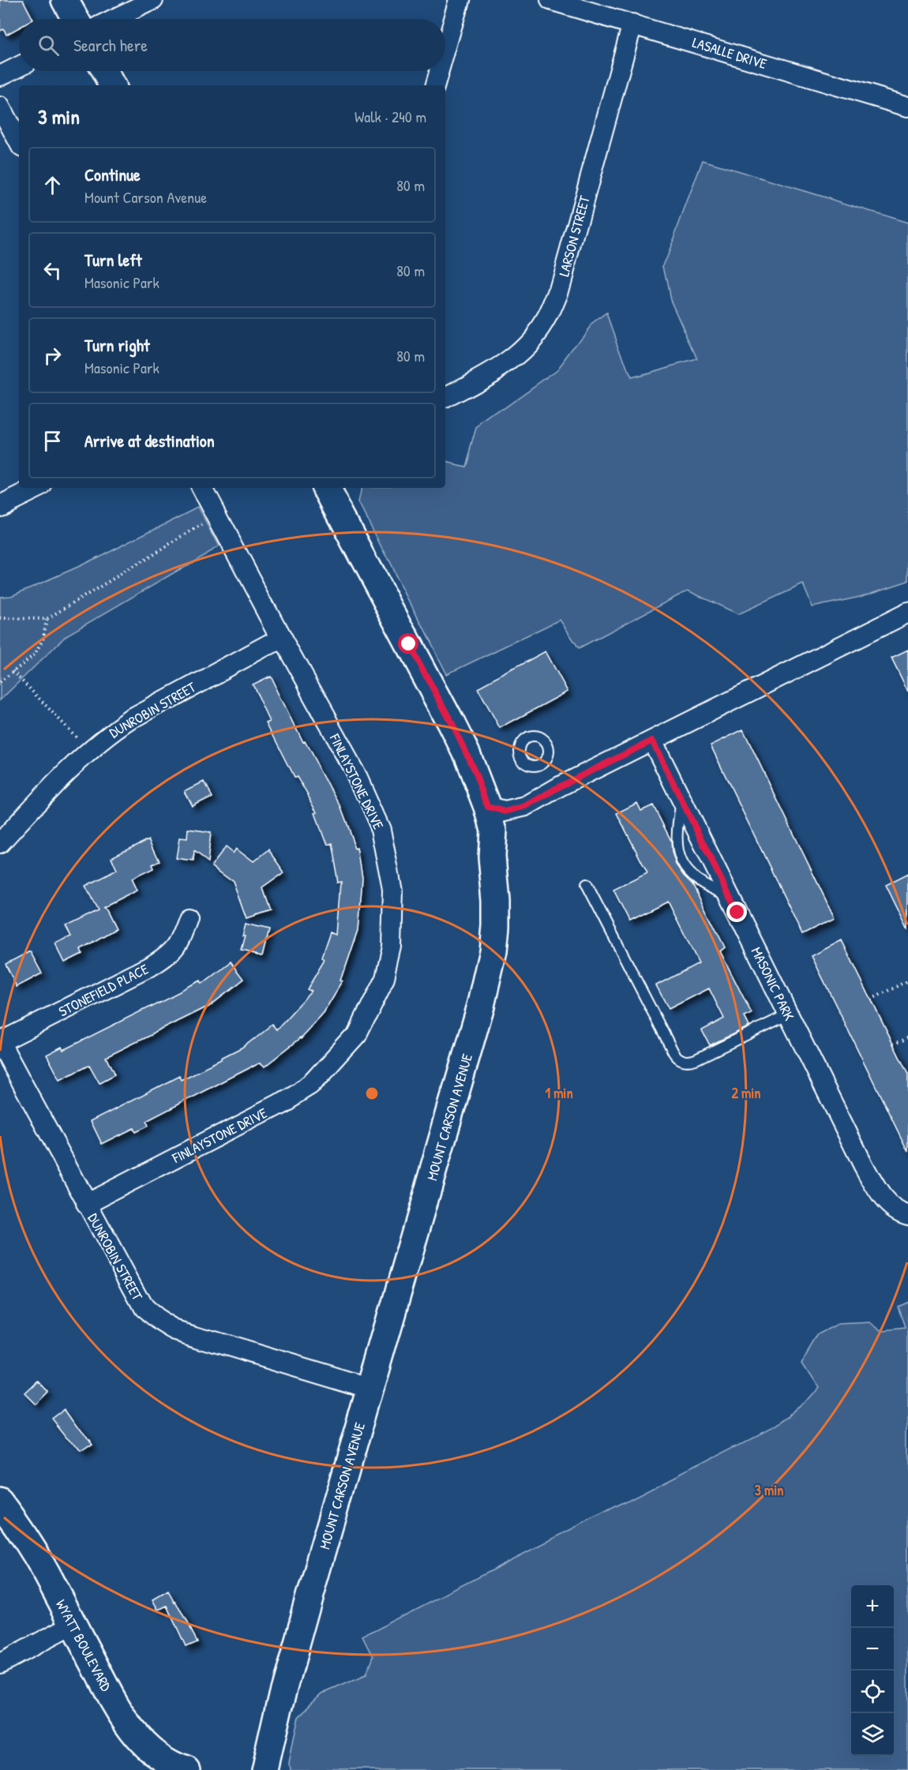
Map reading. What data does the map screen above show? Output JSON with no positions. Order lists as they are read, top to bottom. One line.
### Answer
{"streets":{"main road":["MOUNT CARSON AVENUE","WYATT BOULEVARD"],"street":["LASALLE DRIVE","LARSON STREET","DUNROBIN STREET","FINLAYSTONE DRIVE","MASONIC PARK","STONEFIELD PLACE"]},"crossings":[["LASALLE DRIVE","LARSON STREET"],["DUNROBIN STREET","FINLAYSTONE DRIVE"],["DUNROBIN STREET","STONEFIELD PLACE"],["DUNROBIN STREET","MOUNT CARSON AVENUE"]],"page":{"search":"Search here","heading":["3 min","Walk · 240 m"],"list":[["Continue","Mount Carson Avenue","80 m"],["Turn left","Masonic Park","80 m"],["Turn right","Masonic Park","80 m"],"Arrive at destination"],"map_buttons":["+","−"]},"rings":["1 min","2 min","3 min"]}
